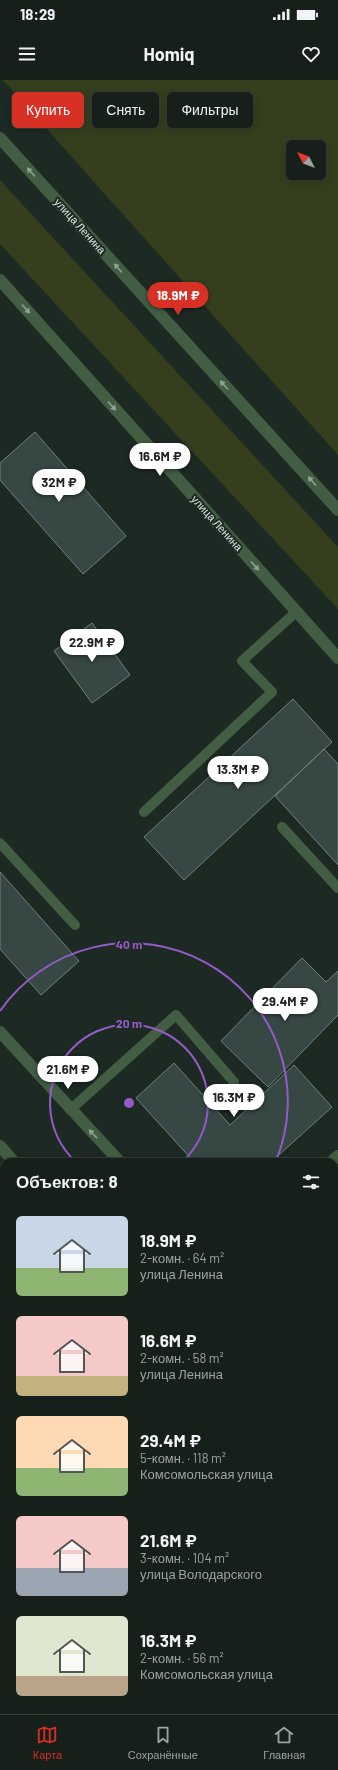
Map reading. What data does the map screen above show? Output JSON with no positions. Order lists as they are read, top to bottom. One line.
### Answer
{"streets":{"street":["улица Ленина"]},"north":"top left","page":{"status":"18:29","header":"Homiq","chip":["Купить","Снять","Фильтры"],"price":["18.9M ₽","16.6M ₽","32M ₽","22.9M ₽","13.3M ₽","29.4M ₽","21.6M ₽","16.3M ₽"],"heading":"Объектов: 8","list":[{"name":"18.9M ₽","note":"2-комн. · 64 m² · улица Ленина"},{"name":"16.6M ₽","note":"2-комн. · 58 m² · улица Ленина"},{"name":"29.4M ₽","note":"5-комн. · 118 m² · Комсомольская улица"},{"name":"21.6M ₽","note":"3-комн. · 104 m² · улица Володарского"},{"name":"16.3M ₽","note":"2-комн. · 56 m² · Комсомольская улица"}],"tabs":["Карта","Сохранённые","Главная"]},"rings":["40 m","20 m"]}
